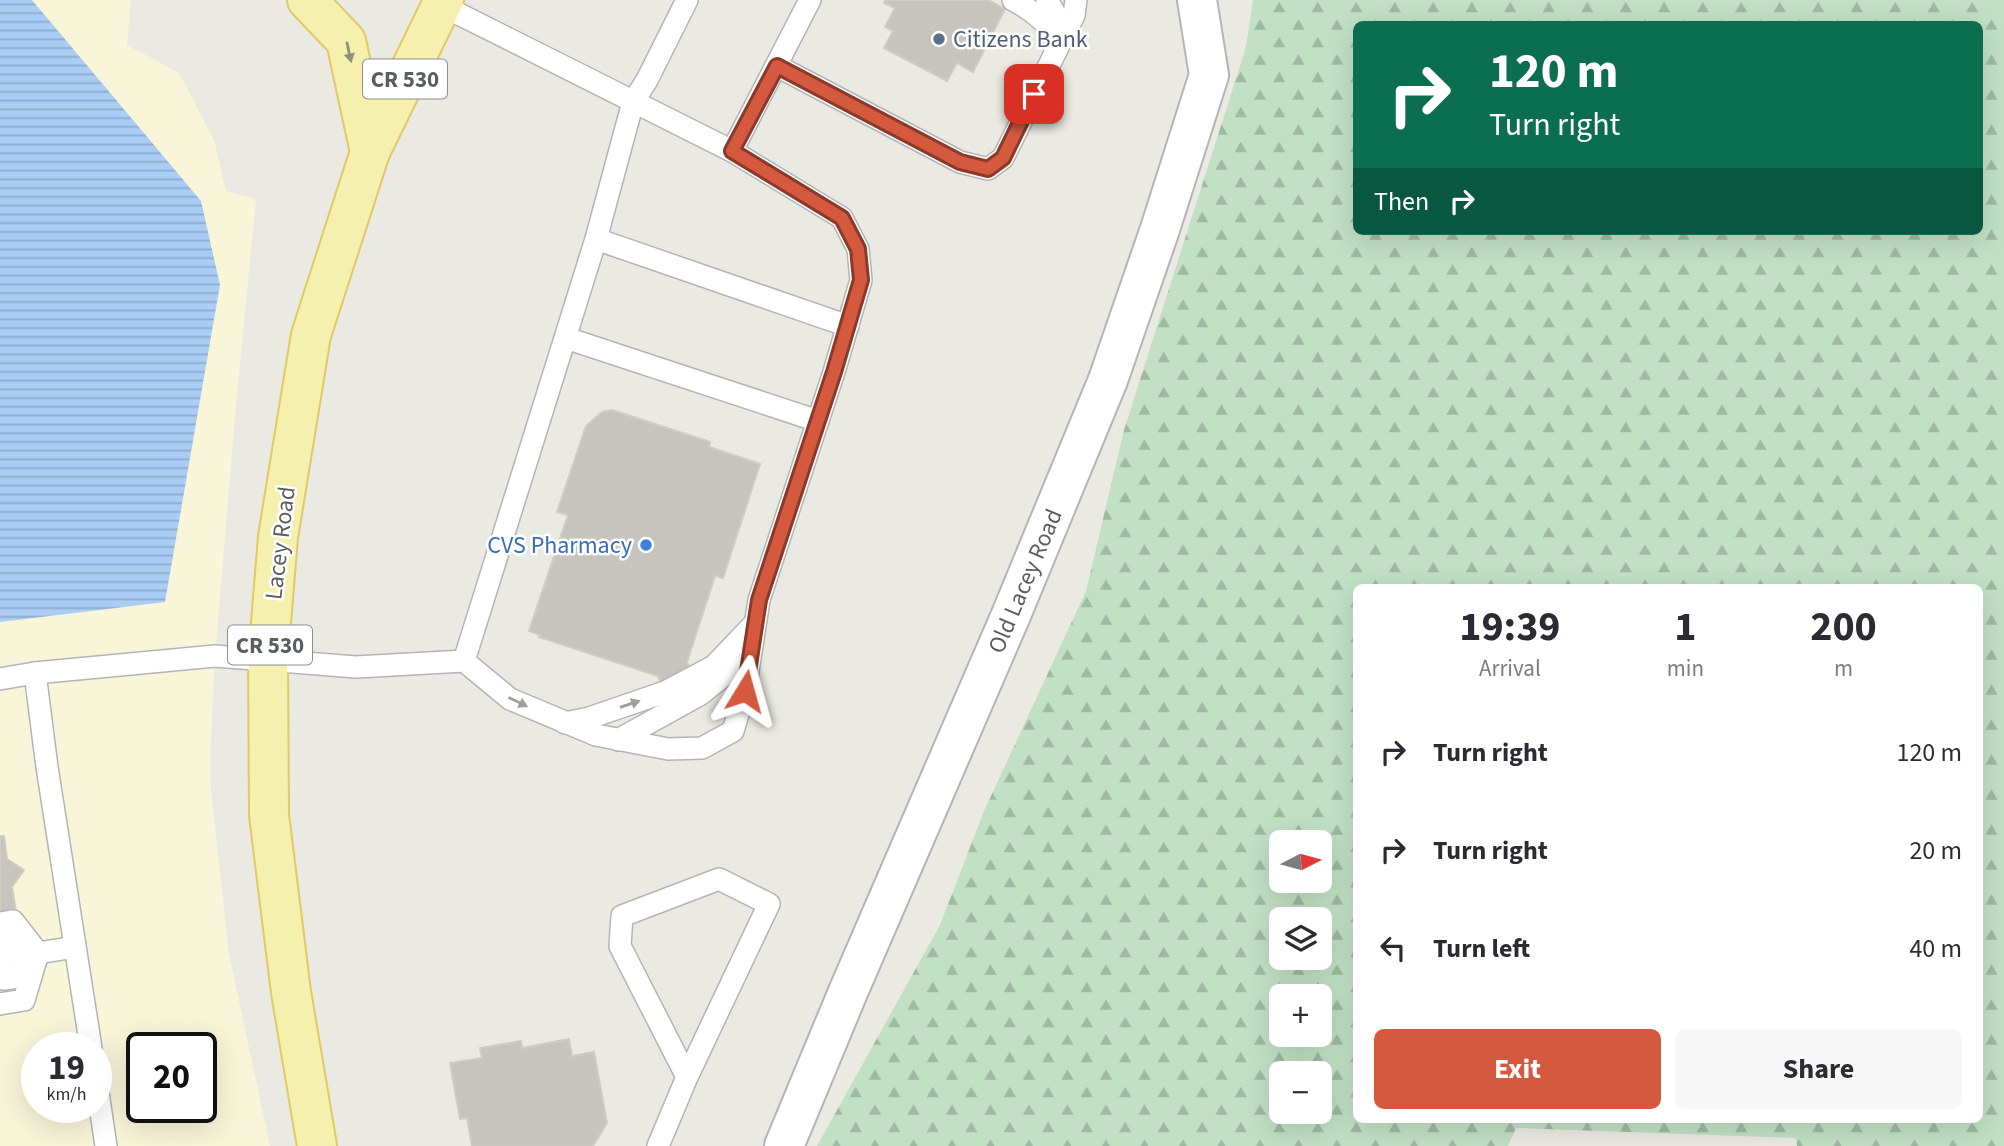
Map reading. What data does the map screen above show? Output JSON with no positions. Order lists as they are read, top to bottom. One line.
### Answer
{"streets":{"main road":["CR 530","Lacey Road"],"street":["Old Lacey Road"]},"places":["Citizens Bank","CVS Pharmacy"],"north":"right","page":{"turn":["120 m","Turn right"],"then":"Then","eta":["19:39","Arrival","1","min","200","m"],"list":[{"name":"Turn right","value":"120 m"},{"name":"Turn right","value":"20 m"},{"name":"Turn left","value":"40 m"}],"map_buttons":["+","−"],"buttons":["Exit","Share"],"speed":"19 km/h","limit":"20"}}
